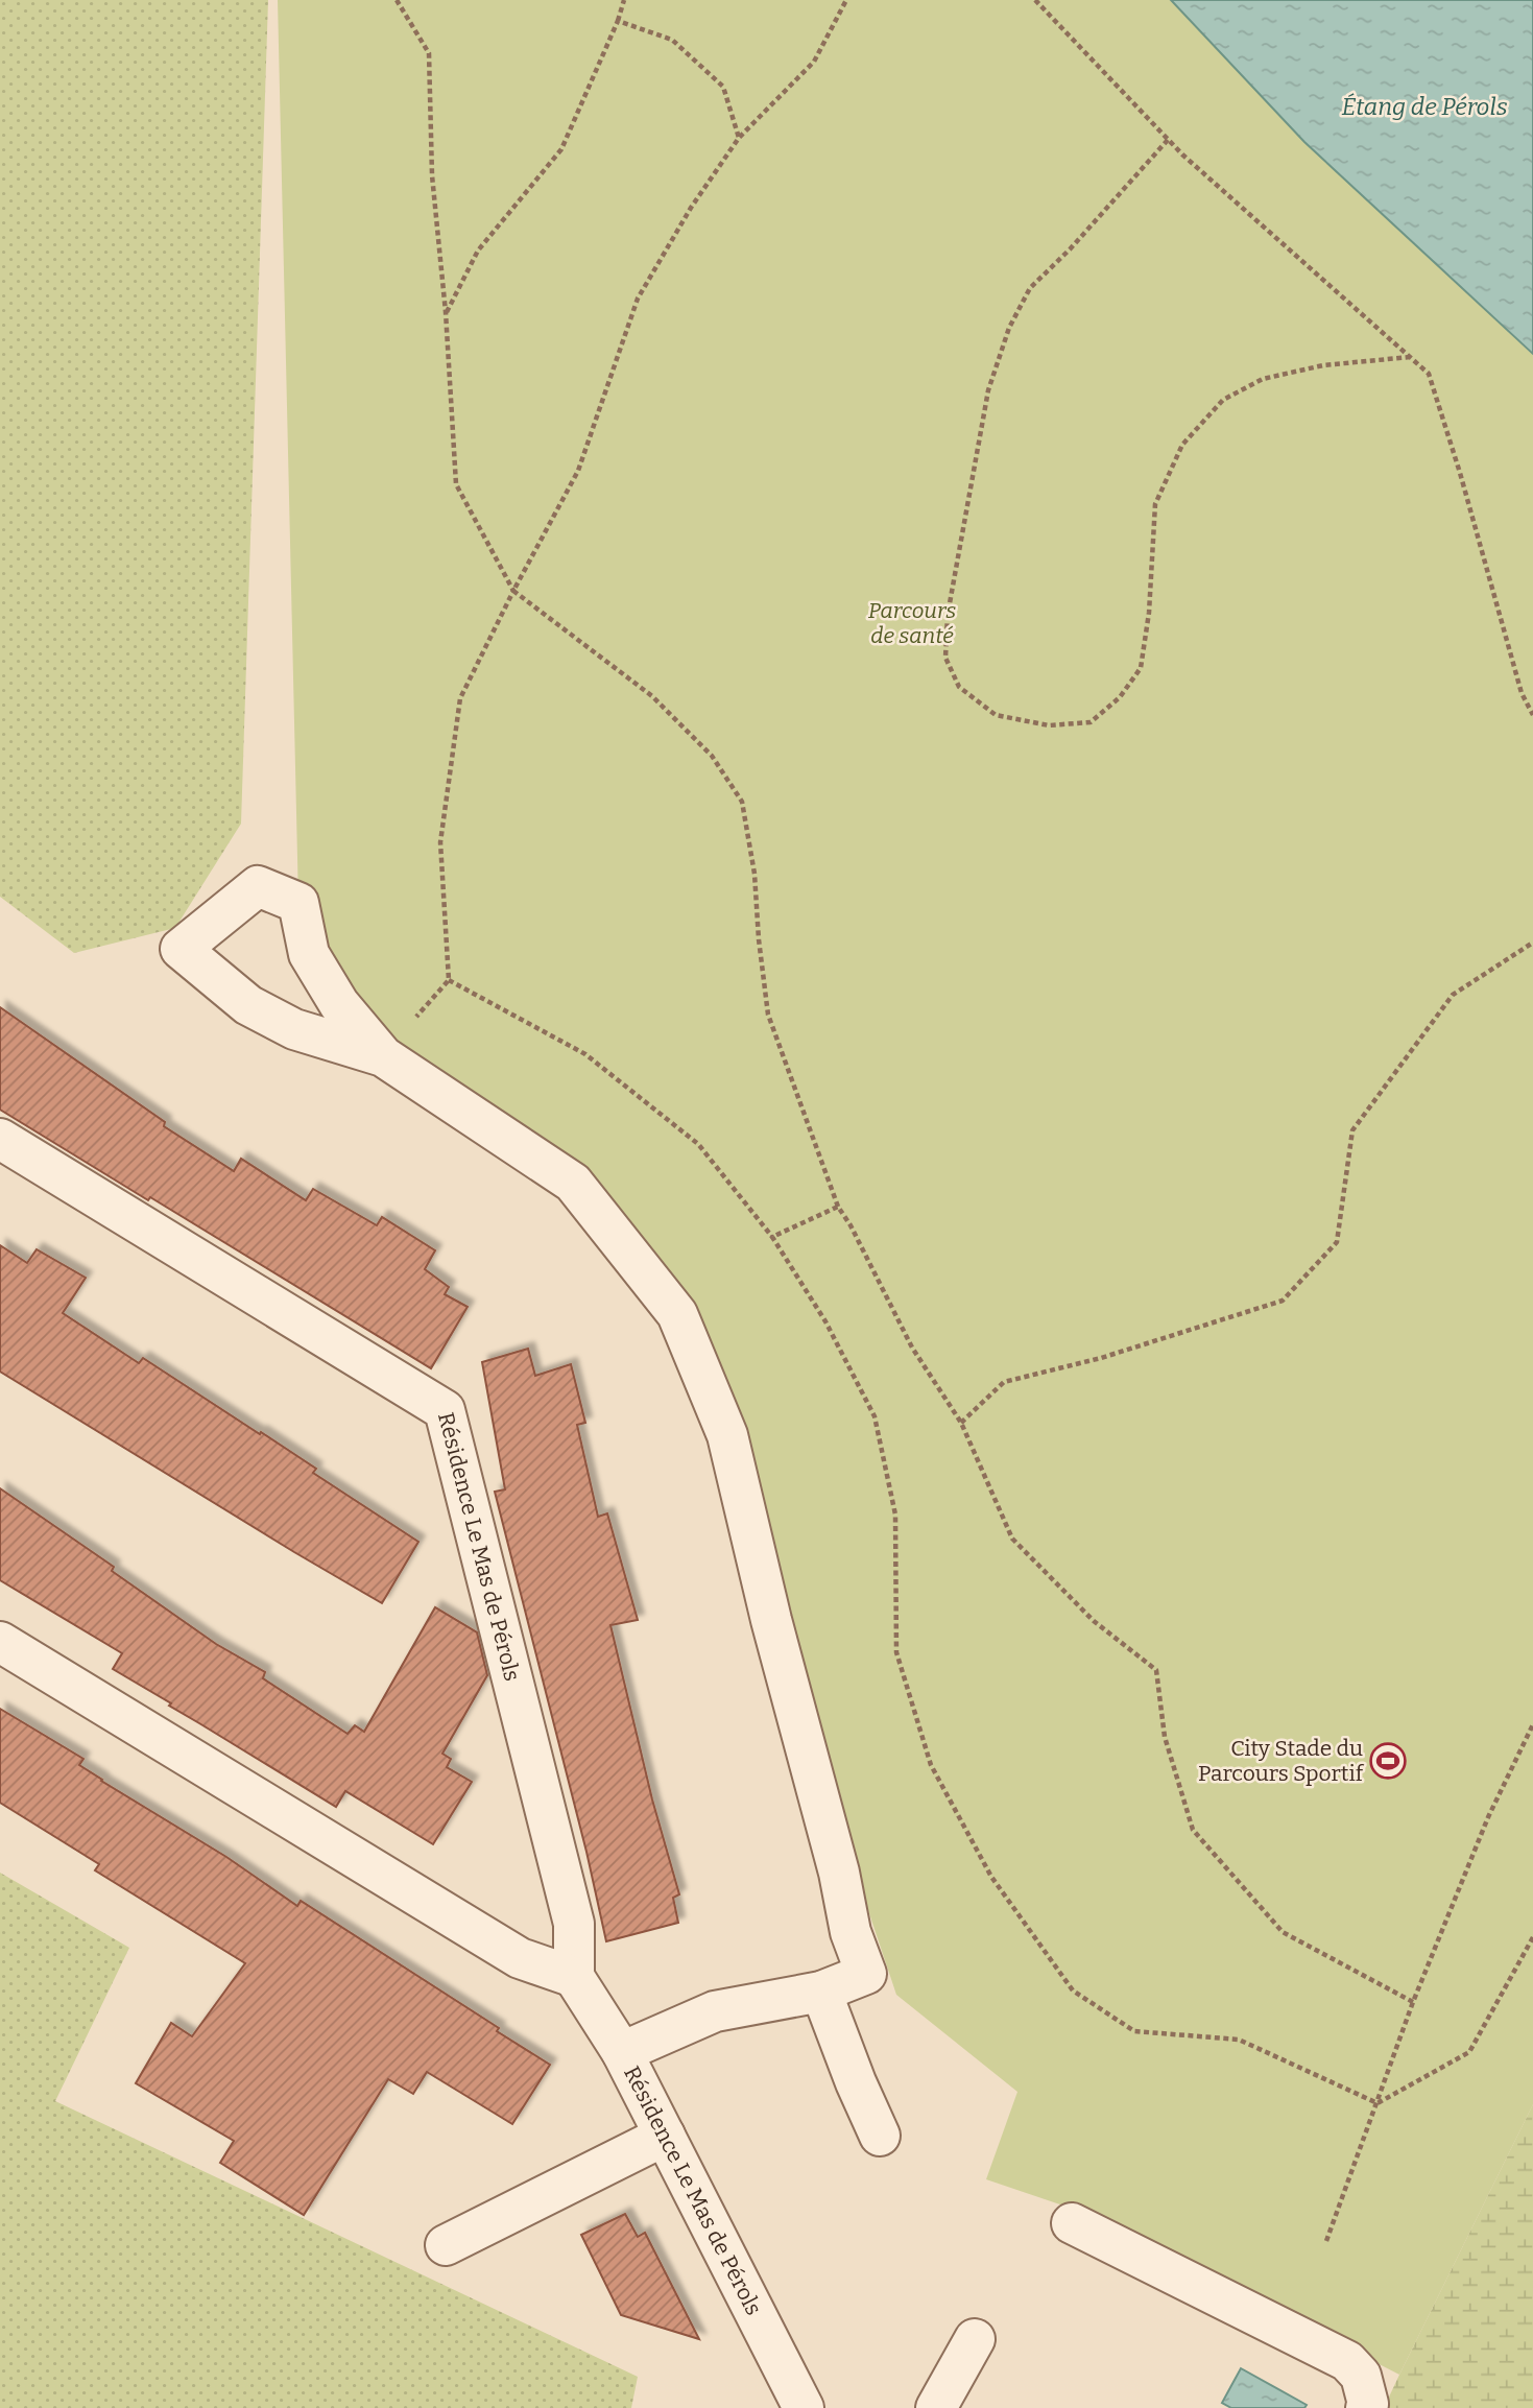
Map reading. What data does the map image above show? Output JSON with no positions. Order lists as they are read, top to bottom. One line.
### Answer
{"streets":{"street":["Résidence Le Mas de Pérols"]},"water":["Étang de Pérols"],"parks":["Parcours de santé"],"places":{"sports":["City Stade du Parcours Sportif"]}}
